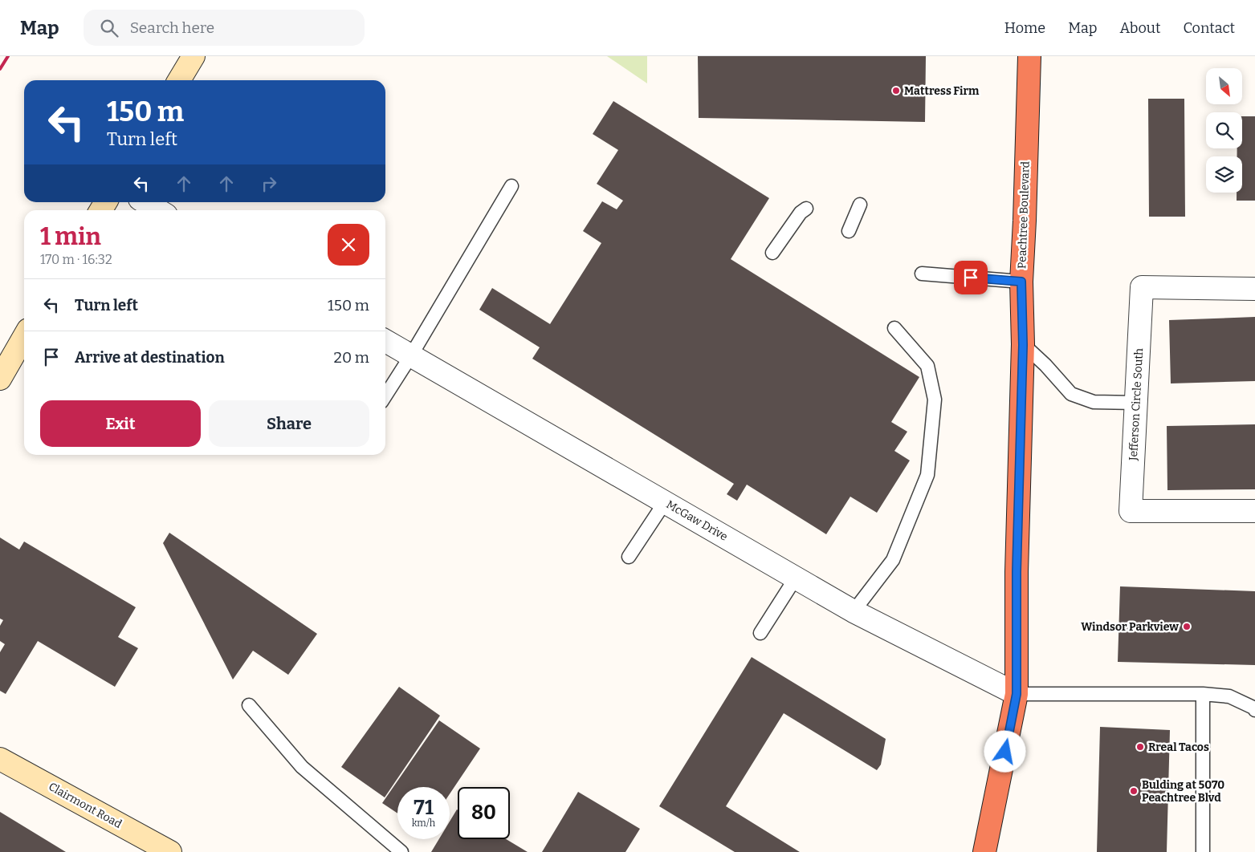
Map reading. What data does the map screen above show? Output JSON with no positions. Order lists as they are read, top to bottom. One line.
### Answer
{"streets":{"highway":["Peachtree Boulevard"],"main road":["Clairmont Road"],"street":["Jefferson Circle South","McGaw Drive"]},"crossings":[["Peachtree Boulevard","McGaw Drive"]],"places":["Mattress Firm","Windsor Parkview","Rreal Tacos","Bulding at 5070 Peachtree Blvd"],"north":"bottom right","page":{"header":"Map","search":"Search here","nav":["Home","Map","About","Contact"],"turn":["150 m","Turn left"],"heading":["1 min","170 m · 16:32"],"list":[{"name":"Turn left","value":"150 m"},{"name":"Arrive at destination","value":"20 m"}],"buttons":["Exit","Share"],"speed":"71 km/h","limit":"80"}}
